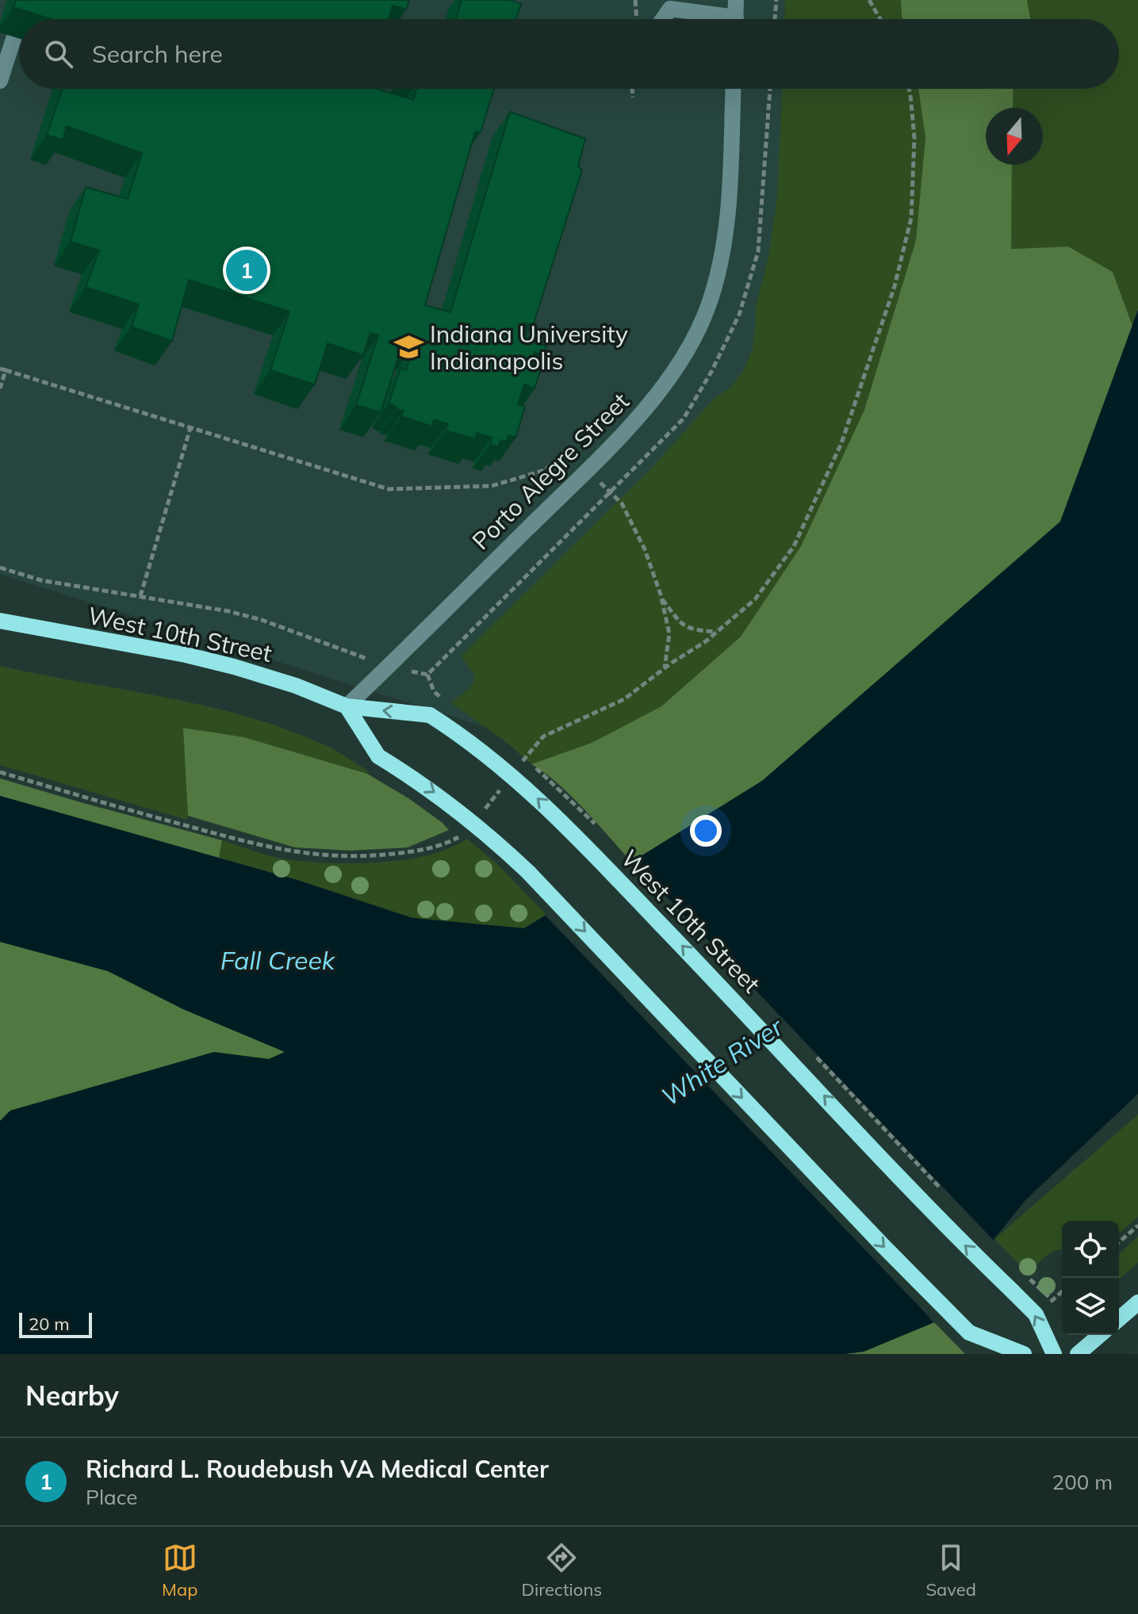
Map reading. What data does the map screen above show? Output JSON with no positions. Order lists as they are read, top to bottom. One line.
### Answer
{"streets":{"main road":["West 10th Street"],"street":["Porto Alegre Street"]},"crossings":[["Porto Alegre Street","West 10th Street"]],"water":["Fall Creek","White River"],"places":{"school or university":["Indiana University Indianapolis"]},"scale_bar":"20 m","north":"bottom","page":{"search":"Search here","pins":"1","scale":"20 m","heading":"Nearby","list":[{"mark":"1","name":"Richard L. Roudebush VA Medical Center","note":"Place","value":"200 m"}],"nav":["Map","Directions","Saved"]}}
